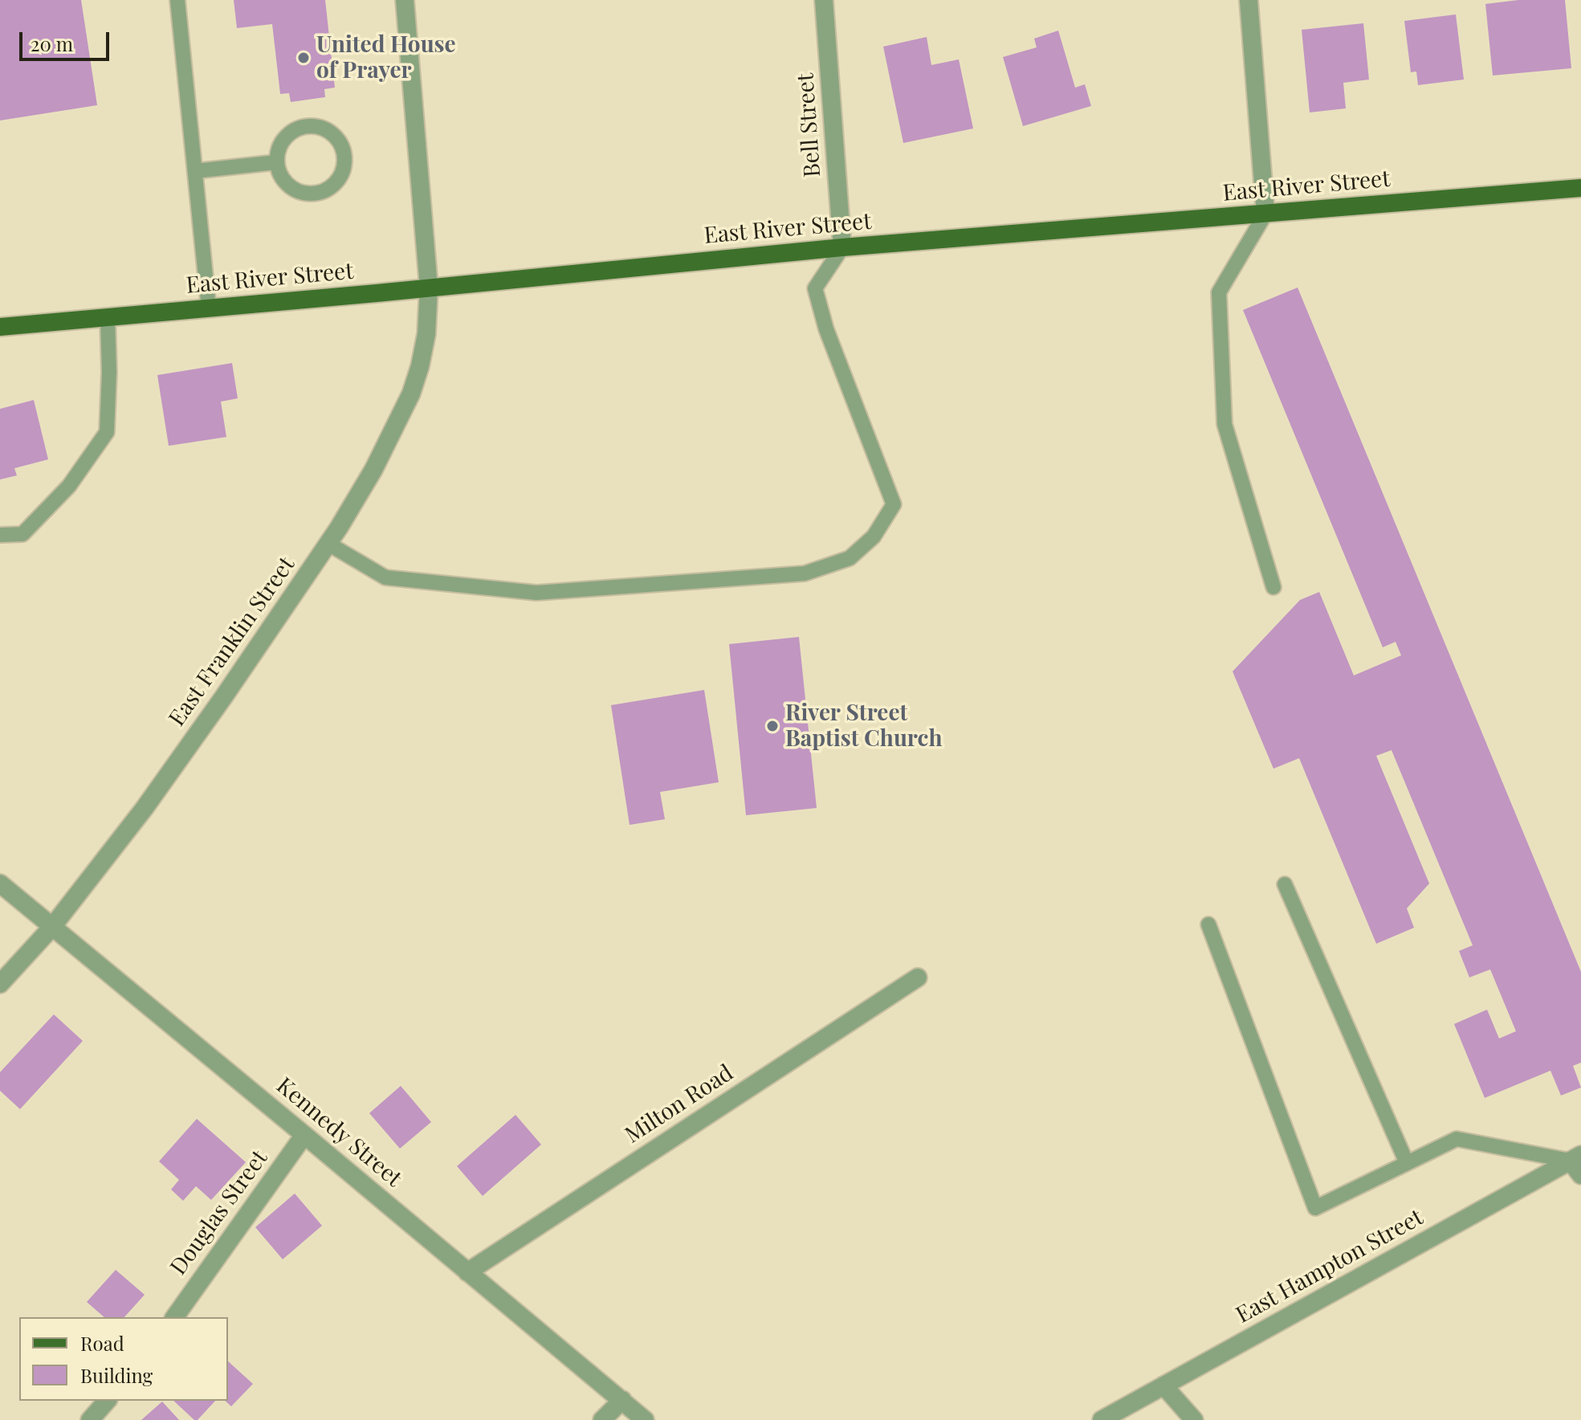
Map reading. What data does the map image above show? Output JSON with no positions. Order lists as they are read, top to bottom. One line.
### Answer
{"streets":{"main road":["East River Street"],"street":["Bell Street","East Franklin Street","Milton Road","Kennedy Street","Douglas Street","East Hampton Street"]},"crossings":[["Bell Street","East River Street"],["East River Street","East Franklin Street"],["East Franklin Street","Kennedy Street"],["Milton Road","Kennedy Street"],["Kennedy Street","Douglas Street"]],"places":["United House of Prayer","River Street Baptist Church"],"legend":["Road","Building"],"scale_bar":"20 m"}
